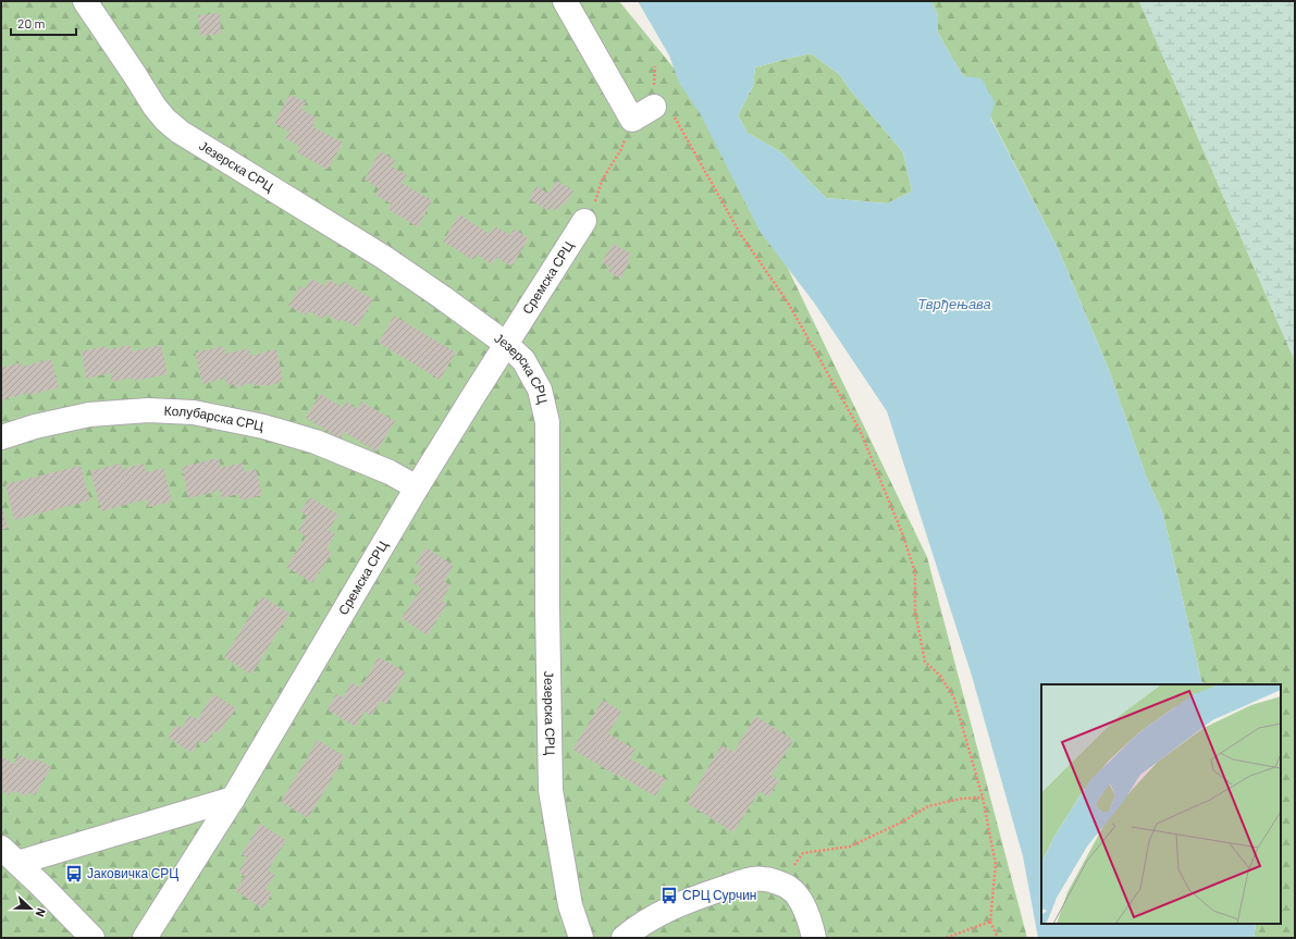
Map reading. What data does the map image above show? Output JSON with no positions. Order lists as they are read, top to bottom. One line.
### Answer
{"streets":{"street":["Језерска СРЦ","Сремска СРЦ","Колубарска СРЦ"]},"crossings":[["Језерска СРЦ","Сремска СРЦ"],["Сремска СРЦ","Колубарска СРЦ"]],"water":["Тврђењава"],"places":{"bus stop":["Јаковичка СРЦ","СРЦ Сурчин"]},"scale_bar":"20 m","north":"right"}
